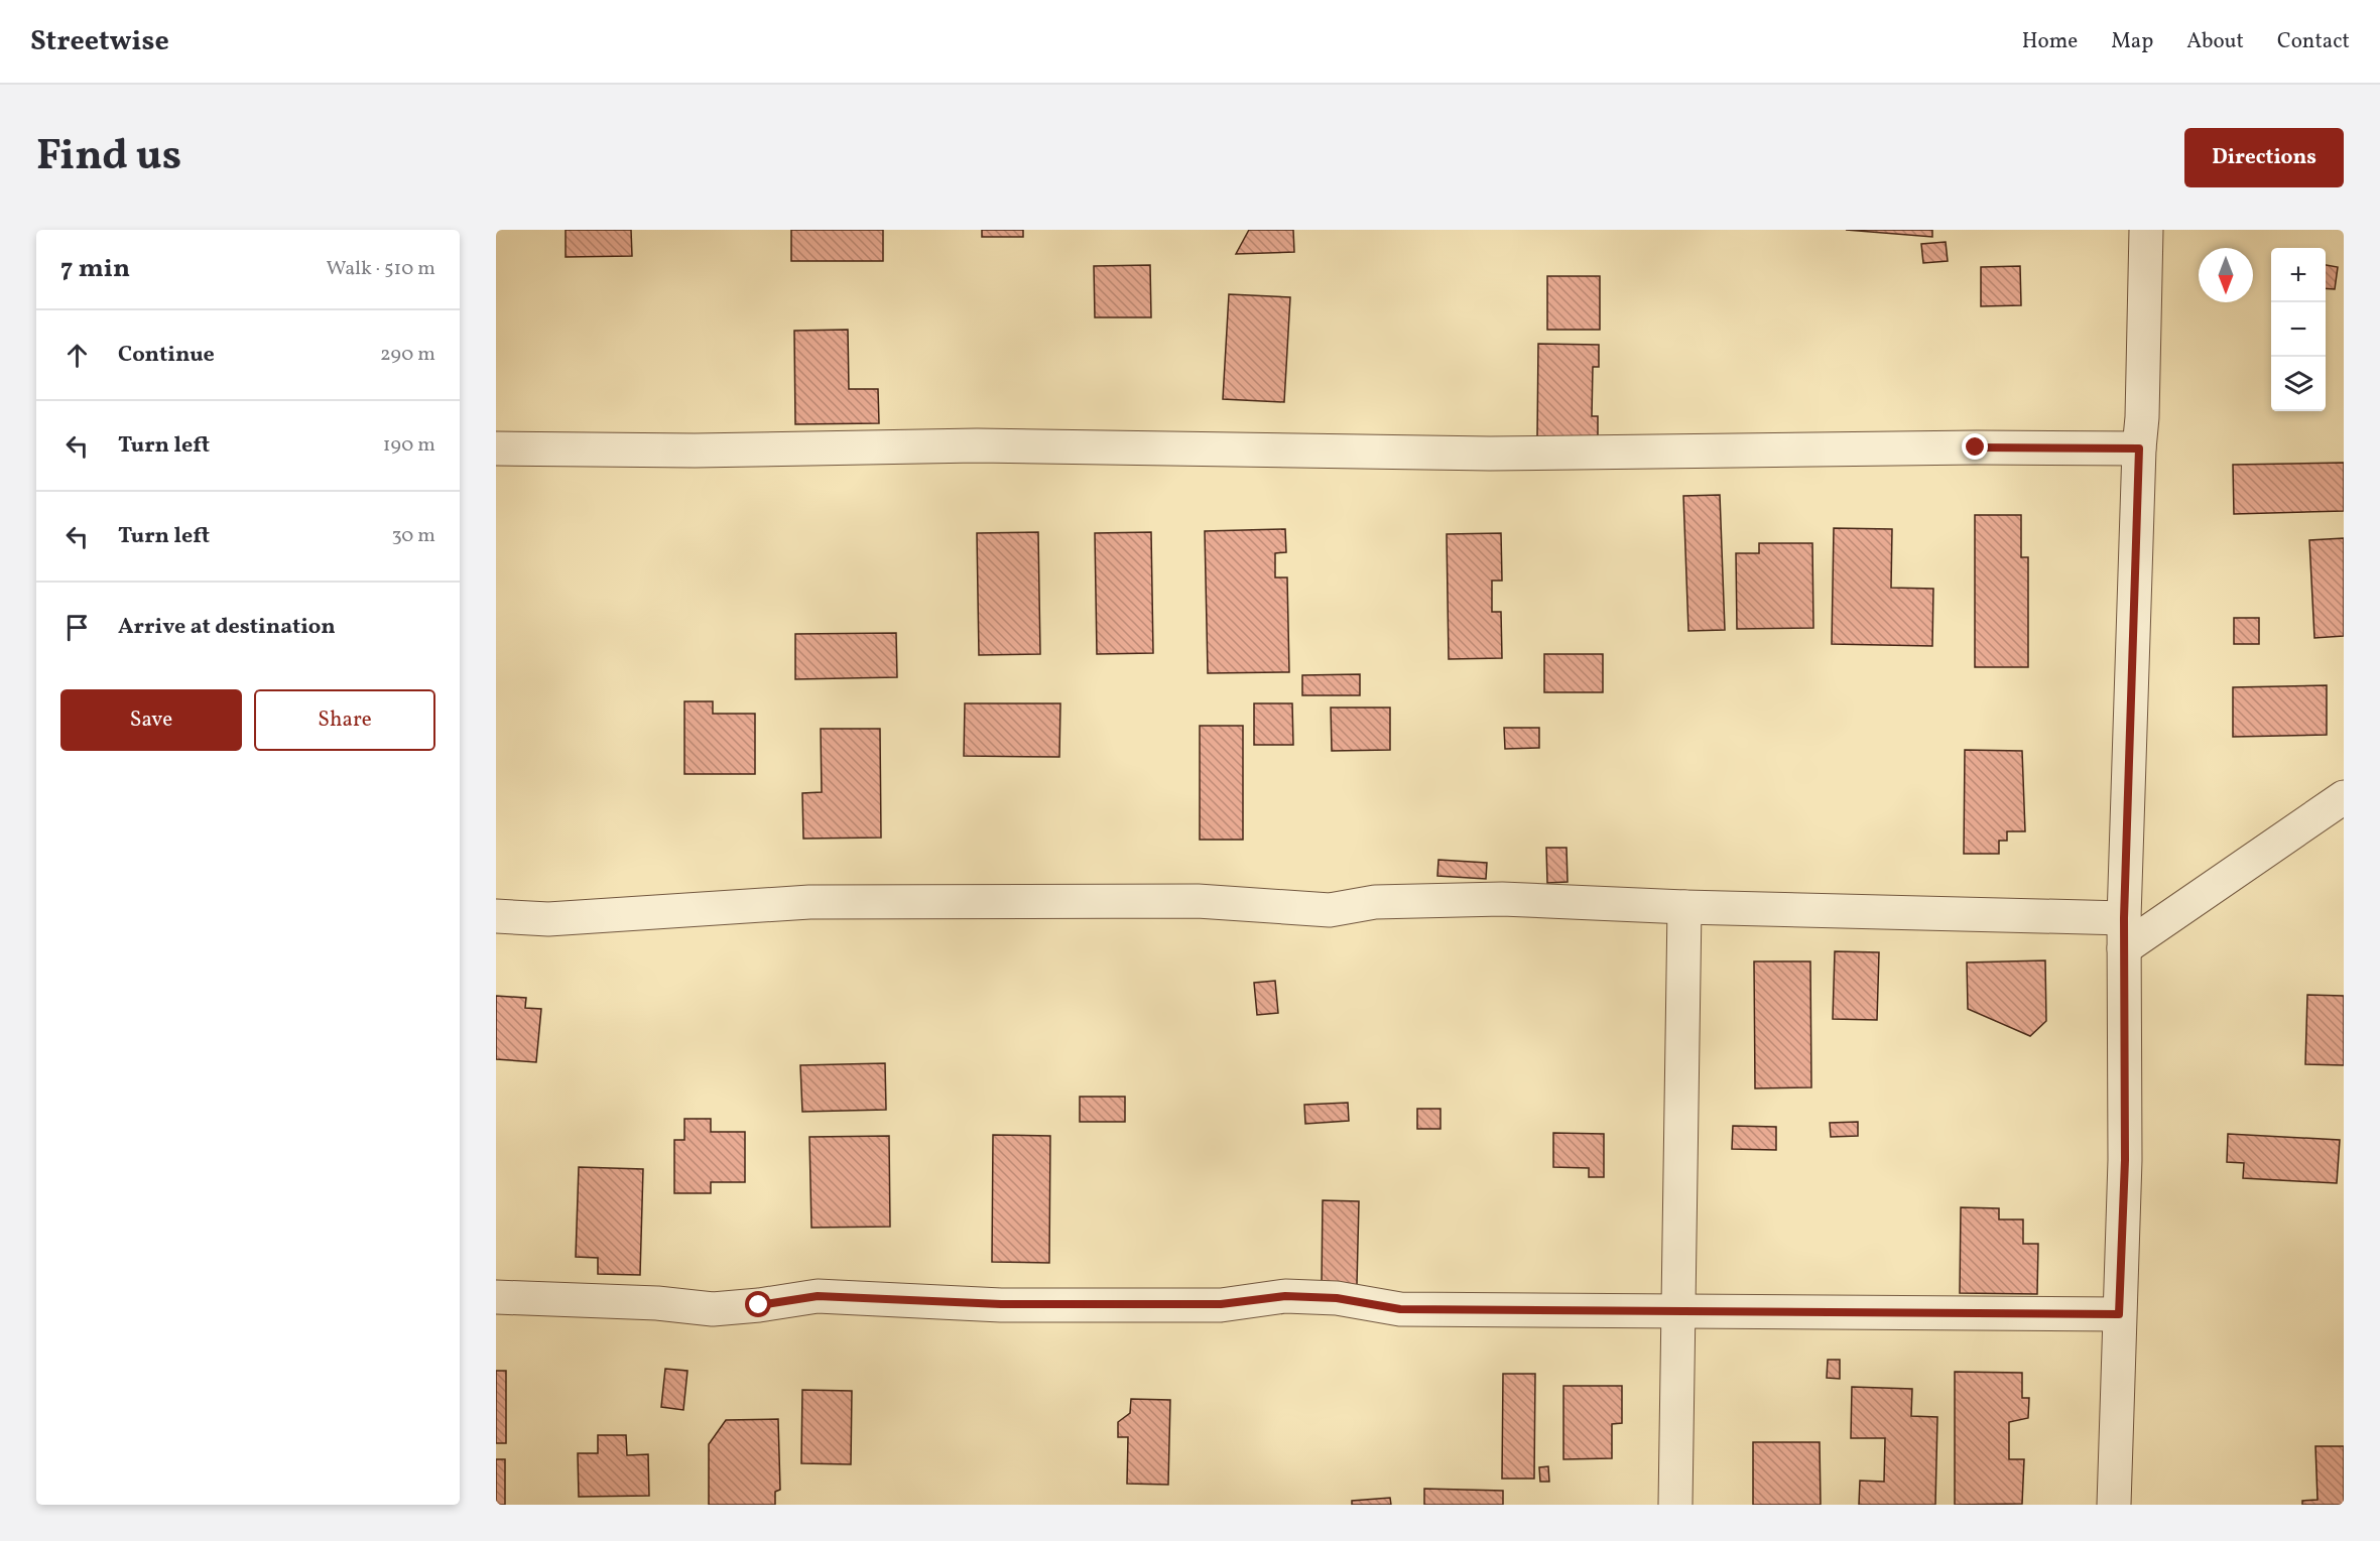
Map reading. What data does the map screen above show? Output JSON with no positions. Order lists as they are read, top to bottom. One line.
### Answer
{"north":"bottom","page":{"header":"Streetwise","nav":["Home","Map","About","Contact"],"title":"Find us","buttons":["Directions",["Save","Share"]],"heading":["7 min","Walk · 510 m"],"map_buttons":["+","−"],"list":[["Continue","290 m"],["Turn left","190 m"],["Turn left","30 m"],"Arrive at destination"]}}
